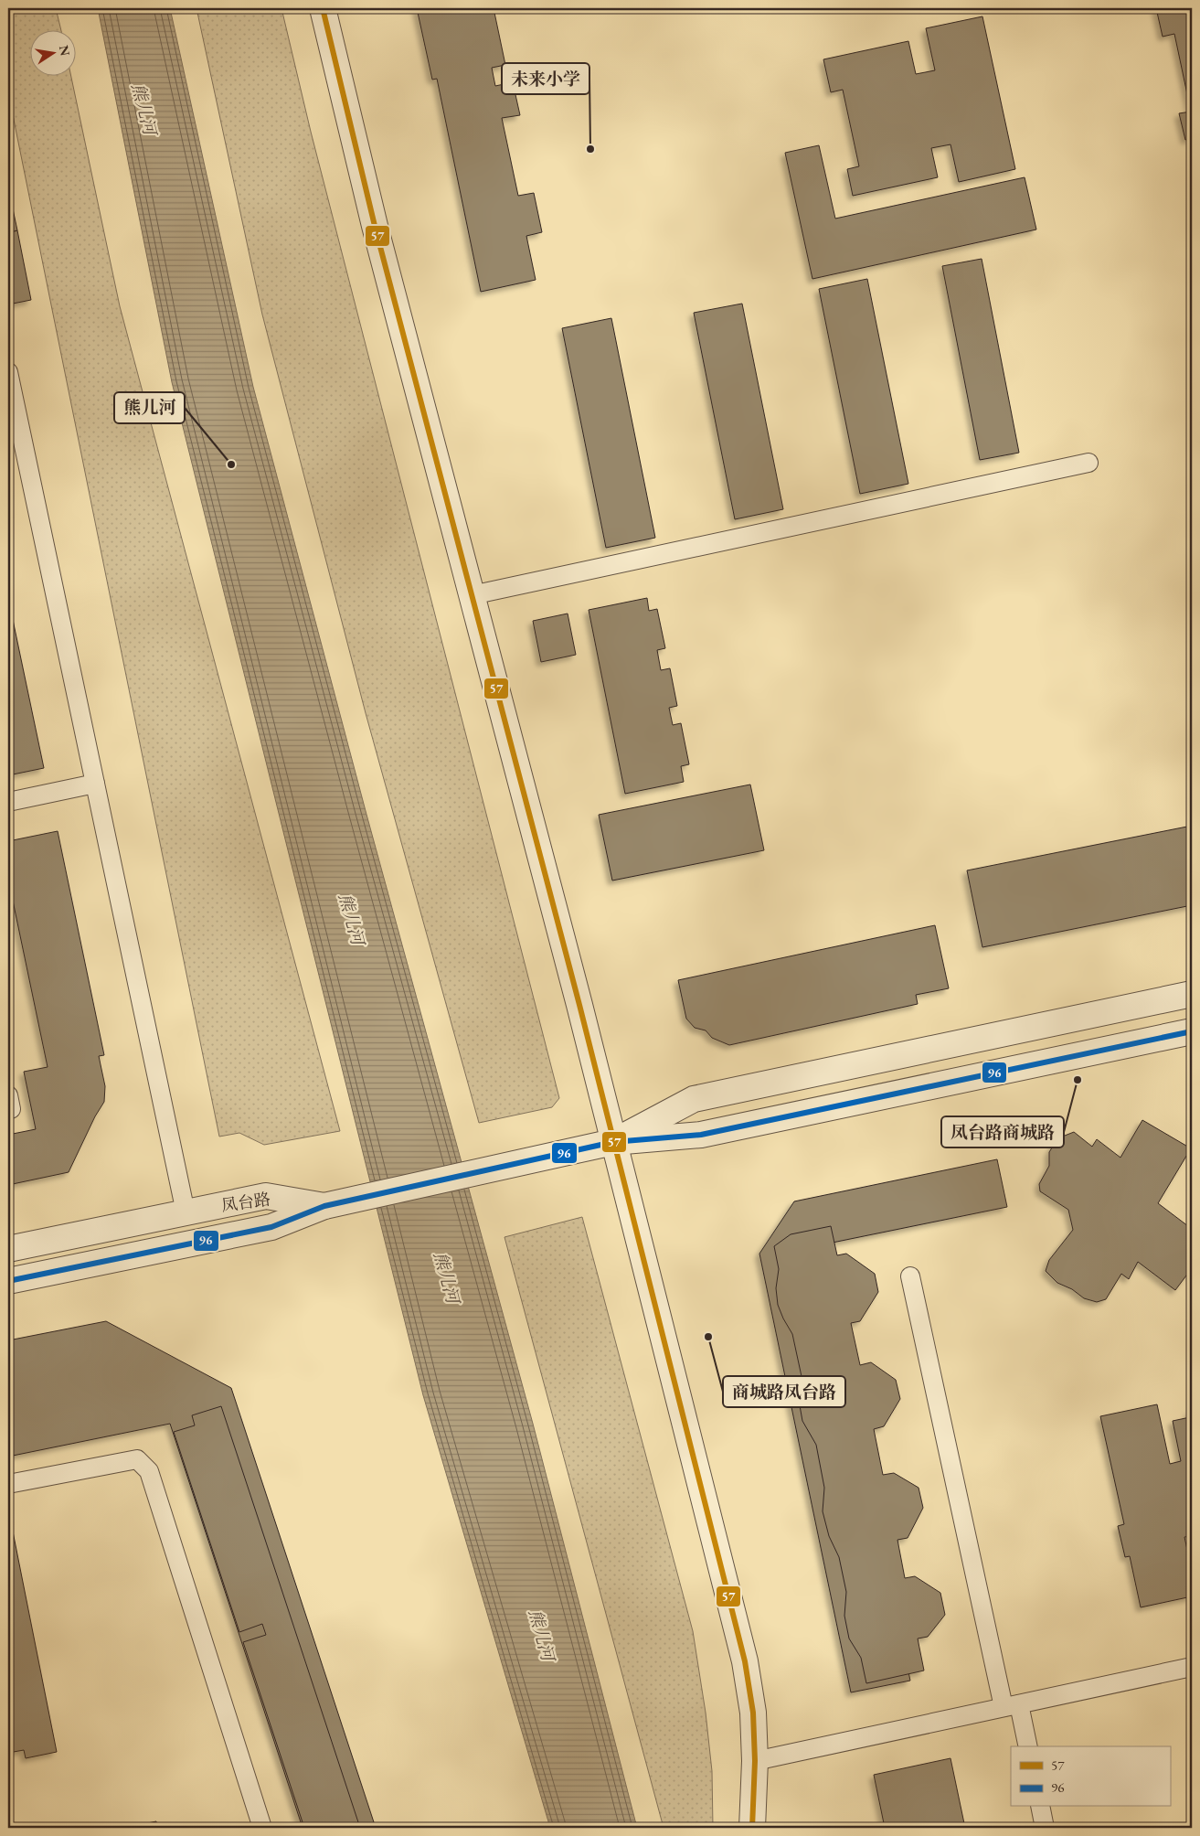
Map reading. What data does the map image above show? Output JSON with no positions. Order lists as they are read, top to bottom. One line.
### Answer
{"streets":{"street":["凤台路"]},"water":["熊儿河"],"places":["未来小学","熊儿河","凤台路商城路","商城路凤台路"],"lines":["transit line 57","transit line 96"],"legend":["57","96"],"north":"right"}
